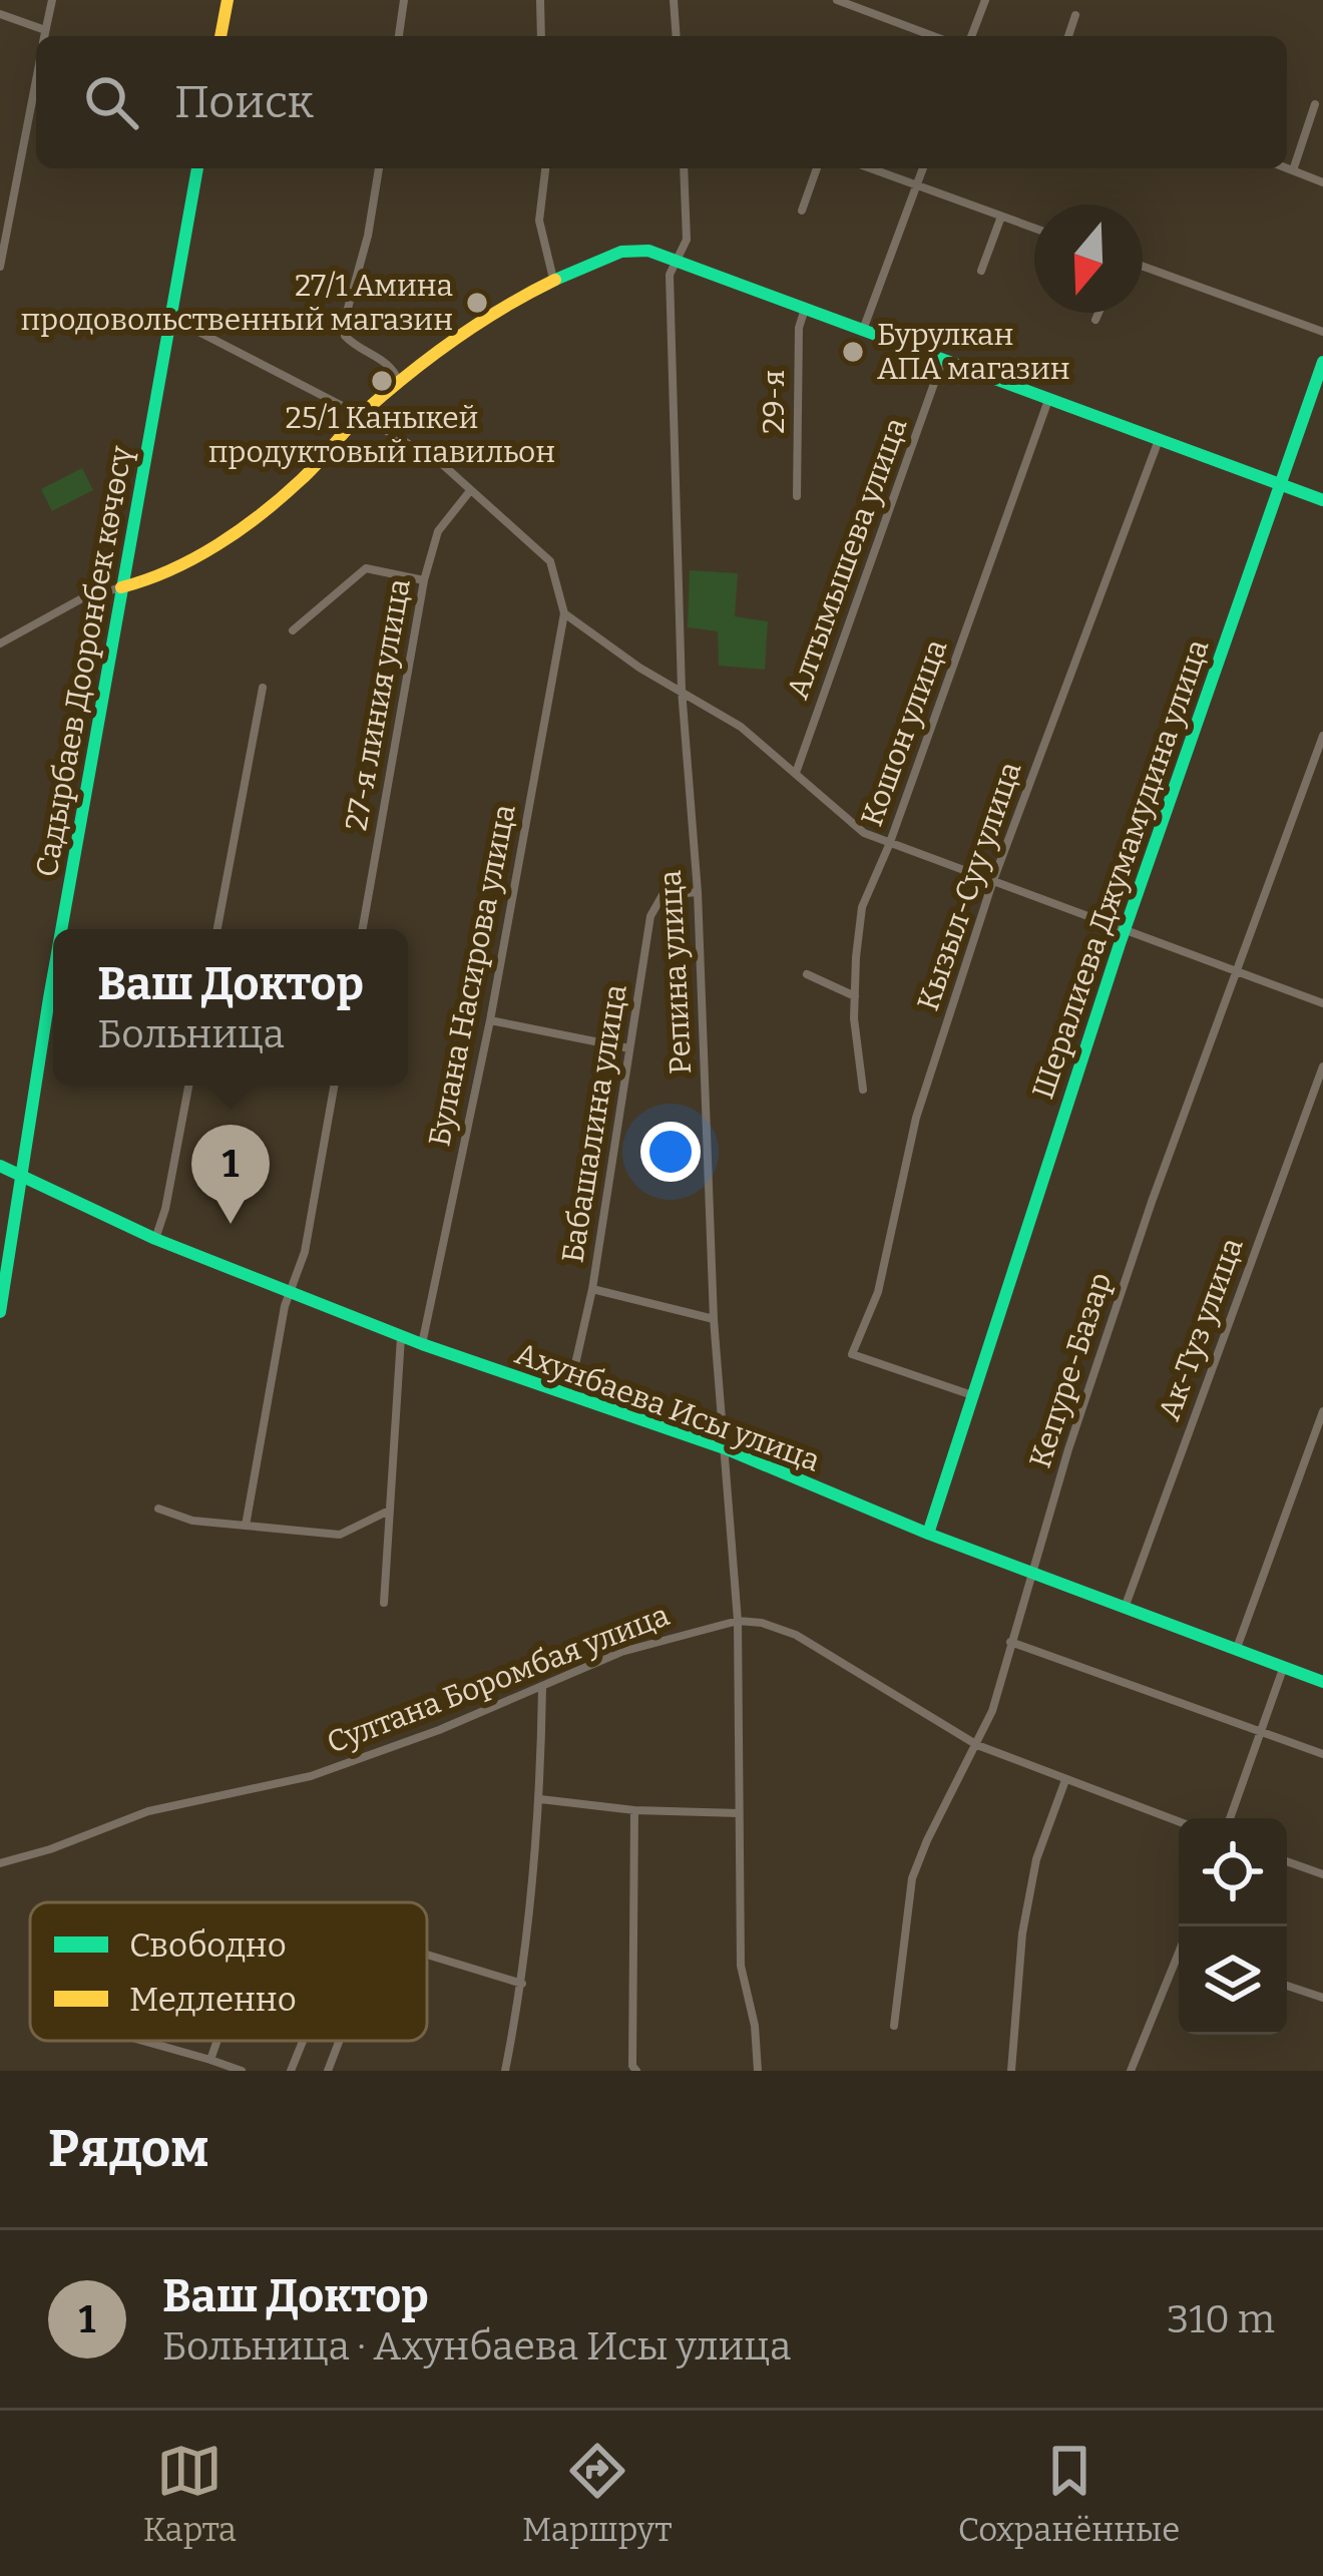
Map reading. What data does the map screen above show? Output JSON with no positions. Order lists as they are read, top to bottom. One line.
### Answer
{"streets":{"main road":["Садырбаев Дооронбек көчөсү","Шералиева Джумамудина улица","Ахунбаева Исы улица"],"street":["29-я","Алтымышева улица","27-я линия улица","Кошон улица","Кызыл-Суу улица","Репина улица","Булана Насирова улица","Бабашалина улица","Ак-Туз улица","Кепуре-Базар","Султана Боромбая улица"]},"crossings":[["Садырбаев Дооронбек көчөсү","Ахунбаева Исы улица"],["Шералиева Джумамудина улица","Кызыл-Суу улица"],["Шералиева Джумамудина улица","Ахунбаева Исы улица"],["Репина улица","Бабашалина улица"],["Репина улица","Ахунбаева Исы улица"],["Репина улица","Султана Боромбая улица"],["Булана Насирова улица","Ахунбаева Исы улица"],["Бабашалина улица","Ахунбаева Исы улица"],["Ак-Туз улица","Ахунбаева Исы улица"],["Кепуре-Базар","Ахунбаева Исы улица"],["Кепуре-Базар","Султана Боромбая улица"]],"places":["27/1 Амина продовольственный магазин","Бурулкан АПА магазин","25/1 Каныкей продуктовый павильон"],"legend":["Свободно","Медленно"],"north":"bottom","page":{"search":"Поиск","popup":["Ваш Доктор","Больница"],"pins":"1","heading":"Рядом","list":[{"mark":"1","name":"Ваш Доктор","note":"Больница · Ахунбаева Исы улица","value":"310 m"}],"nav":["Карта","Маршрут","Сохранённые"]}}
